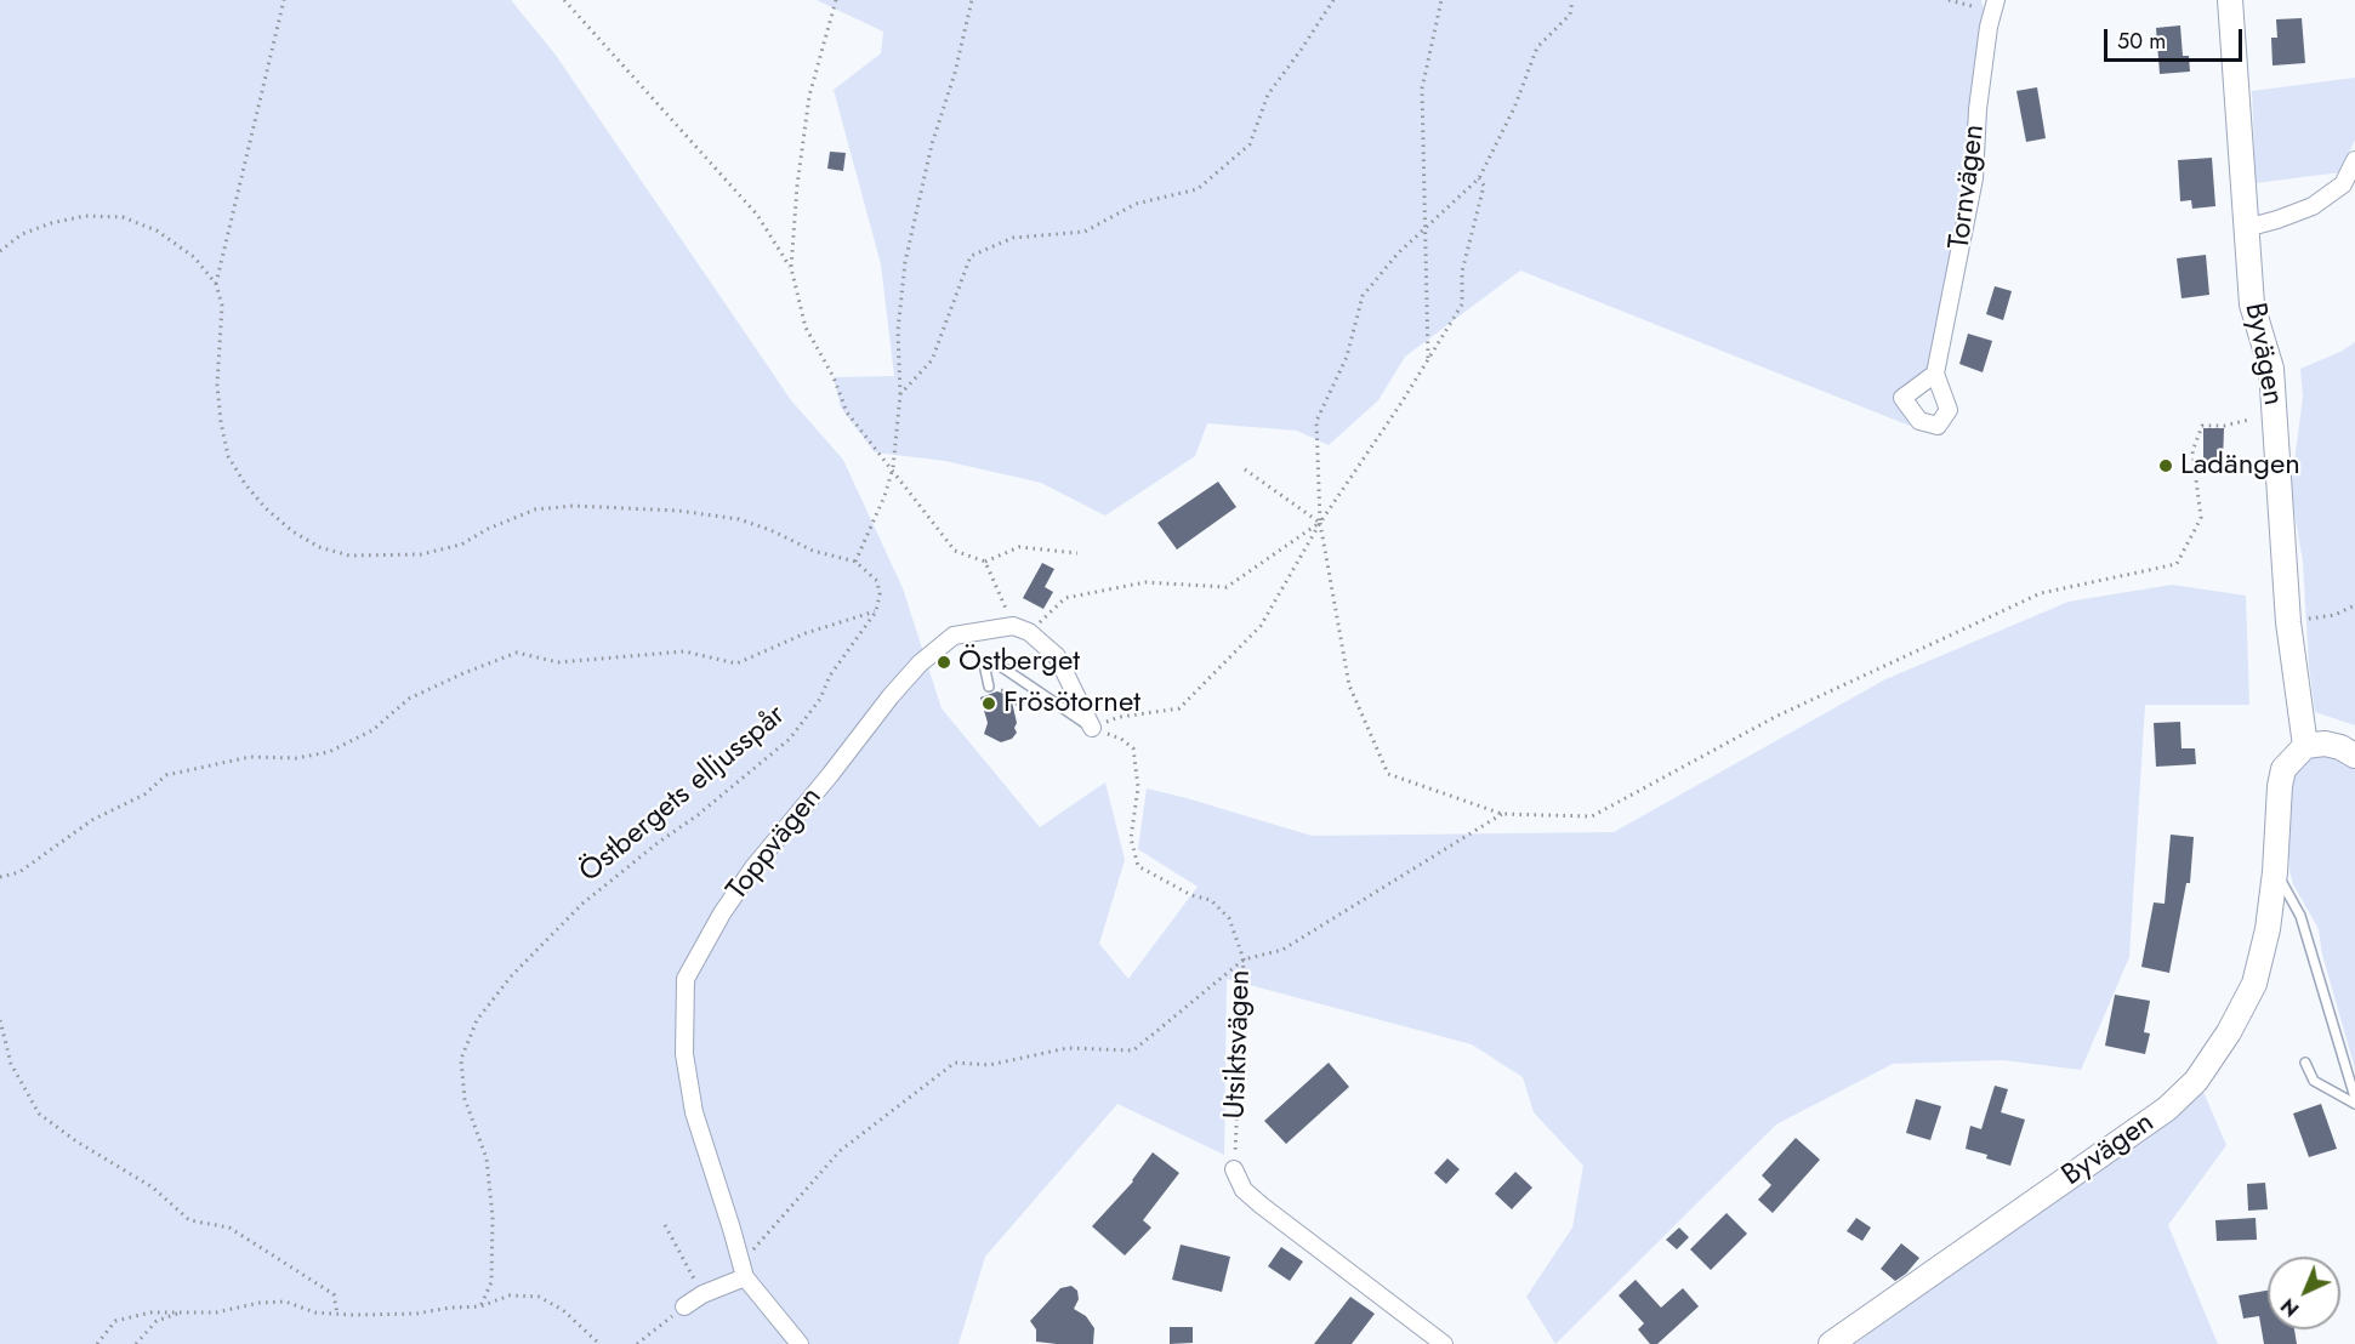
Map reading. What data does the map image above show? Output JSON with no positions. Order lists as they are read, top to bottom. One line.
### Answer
{"streets":{"street":["Tornvägen","Byvägen","Toppvägen"],"path":["Östbergets elljusspår","Utsiktsvägen"]},"places":["Ladängen","Östberget","Frösötornet"],"scale_bar":"50 m","north":"bottom left"}
